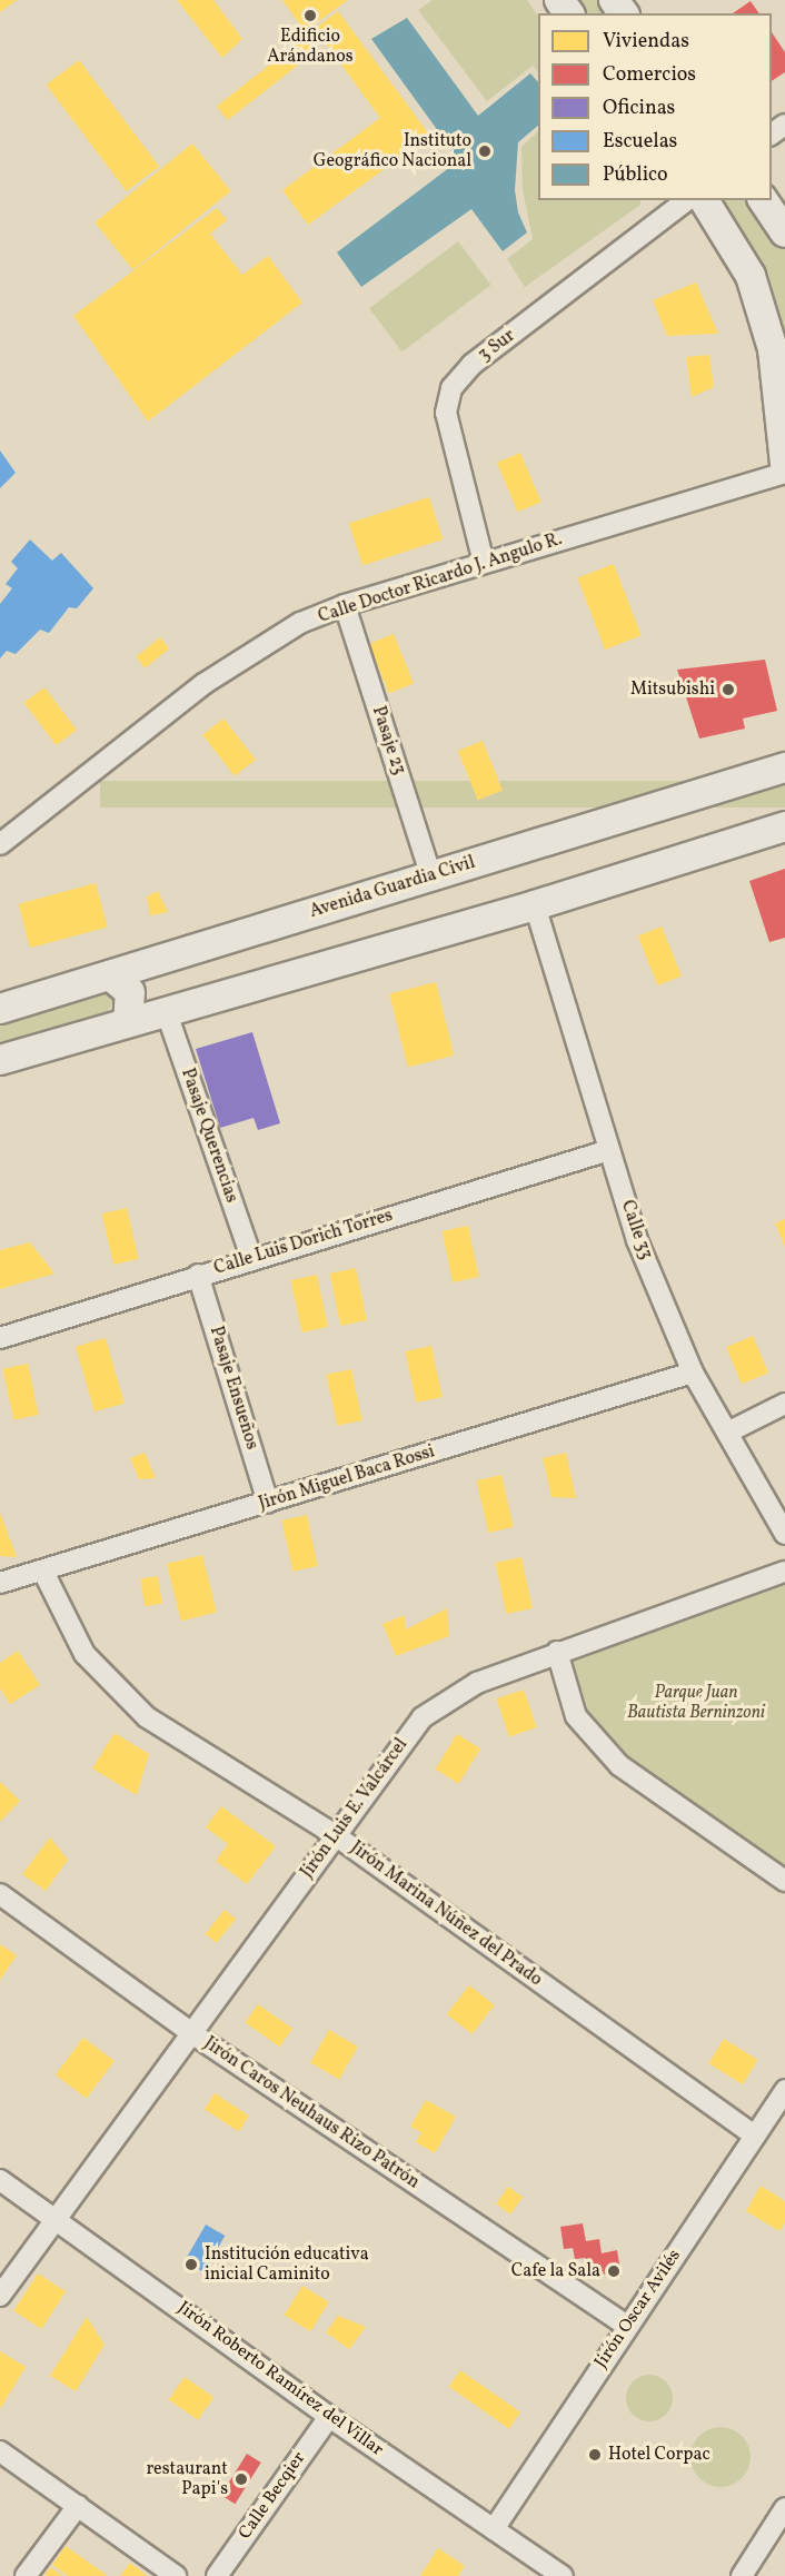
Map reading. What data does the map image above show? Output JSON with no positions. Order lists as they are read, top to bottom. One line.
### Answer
{"streets":{"main road":["Avenida Guardia Civil"],"street":["3 Sur","Calle Doctor Ricardo J. Angulo R.","Pasaje 23","Pasaje Querencias","Calle 33","Calle Luis Dorich Torres","Pasaje Ensueños","Jirón Miguel Baca Rossi","Jirón Luis E. Valcárcel","Jirón Marina Núñez del Prado","Jirón Caros Neuhaus Rizo Patrón","Jirón Oscar Avilés","Jirón Roberto Ramírez del Villar","Calle Becqier"]},"crossings":[["3 Sur","Calle Doctor Ricardo J. Angulo R."],["Calle Doctor Ricardo J. Angulo R.","Pasaje 23"],["Pasaje 23","Avenida Guardia Civil"],["Pasaje Querencias","Calle Luis Dorich Torres"],["Calle 33","Calle Luis Dorich Torres"],["Calle 33","Jirón Miguel Baca Rossi"],["Calle Luis Dorich Torres","Pasaje Ensueños"],["Pasaje Ensueños","Jirón Miguel Baca Rossi"],["Jirón Miguel Baca Rossi","Jirón Marina Núñez del Prado"],["Jirón Luis E. Valcárcel","Jirón Marina Núñez del Prado"],["Jirón Luis E. Valcárcel","Jirón Caros Neuhaus Rizo Patrón"],["Jirón Luis E. Valcárcel","Jirón Roberto Ramírez del Villar"],["Jirón Marina Núñez del Prado","Jirón Oscar Avilés"],["Jirón Caros Neuhaus Rizo Patrón","Jirón Oscar Avilés"],["Jirón Oscar Avilés","Jirón Roberto Ramírez del Villar"],["Jirón Roberto Ramírez del Villar","Calle Becqier"]],"parks":["Parque Juan Bautista Berninzoni"],"places":["Edificio Arándanos","Instituto Geográfico Nacional","Mitsubishi","Institución educativa inicial Caminito","Cafe la Sala","Hotel Corpac","restaurant Papi's"],"legend":["Viviendas","Comercios","Oficinas","Escuelas","Público"]}
